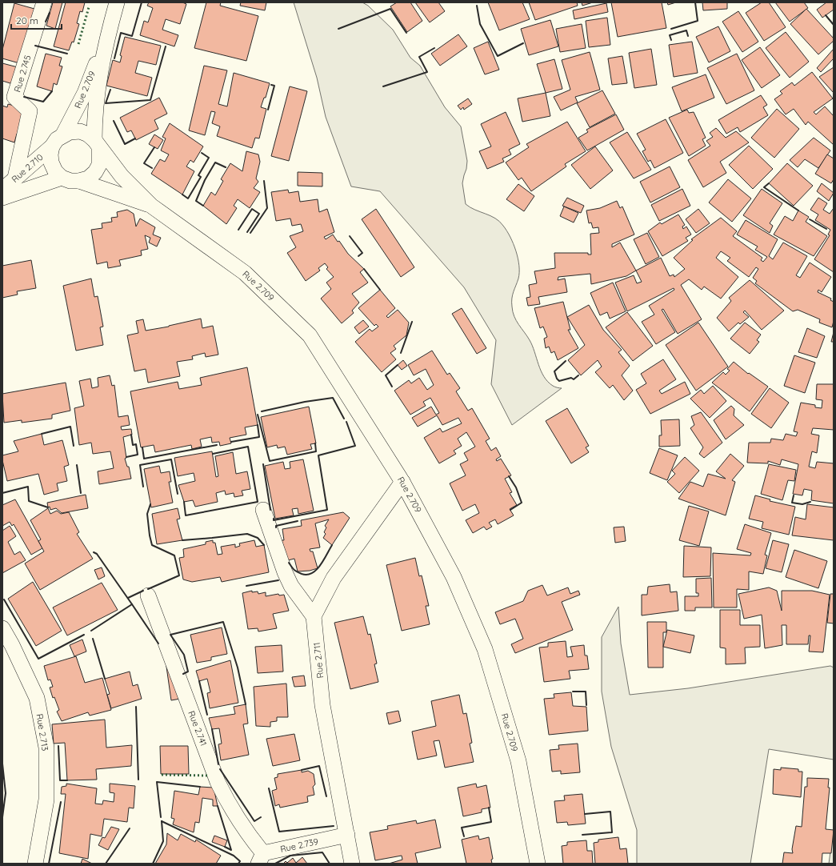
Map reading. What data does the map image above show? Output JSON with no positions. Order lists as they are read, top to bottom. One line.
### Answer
{"streets":{"street":["Rue 2.745","Rue 2.709","Rue 2.710","Rue 2.711","Rue 2.741","Rue 2.713","Rue 2.739"]},"crossings":[["Rue 2.745","Rue 2.710"],["Rue 2.709","Rue 2.710"],["Rue 2.711","Rue 2.739"],["Rue 2.741","Rue 2.739"]],"scale_bar":"20 m"}
